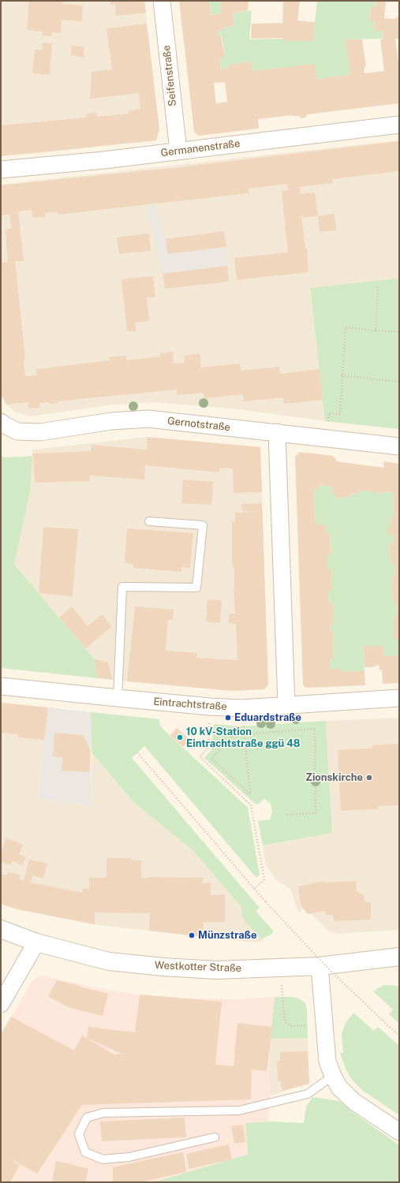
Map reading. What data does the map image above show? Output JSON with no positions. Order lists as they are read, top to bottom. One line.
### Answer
{"streets":{"main road":["Westkotter Straße"],"street":["Seifenstraße","Germanenstraße","Gernotstraße","Eintrachtstraße"]},"crossings":[["Seifenstraße","Germanenstraße"]],"places":["Eduardstraße","10 kV-Station Eintrachtstraße ggü 48","Zionskirche","Münzstraße"]}
